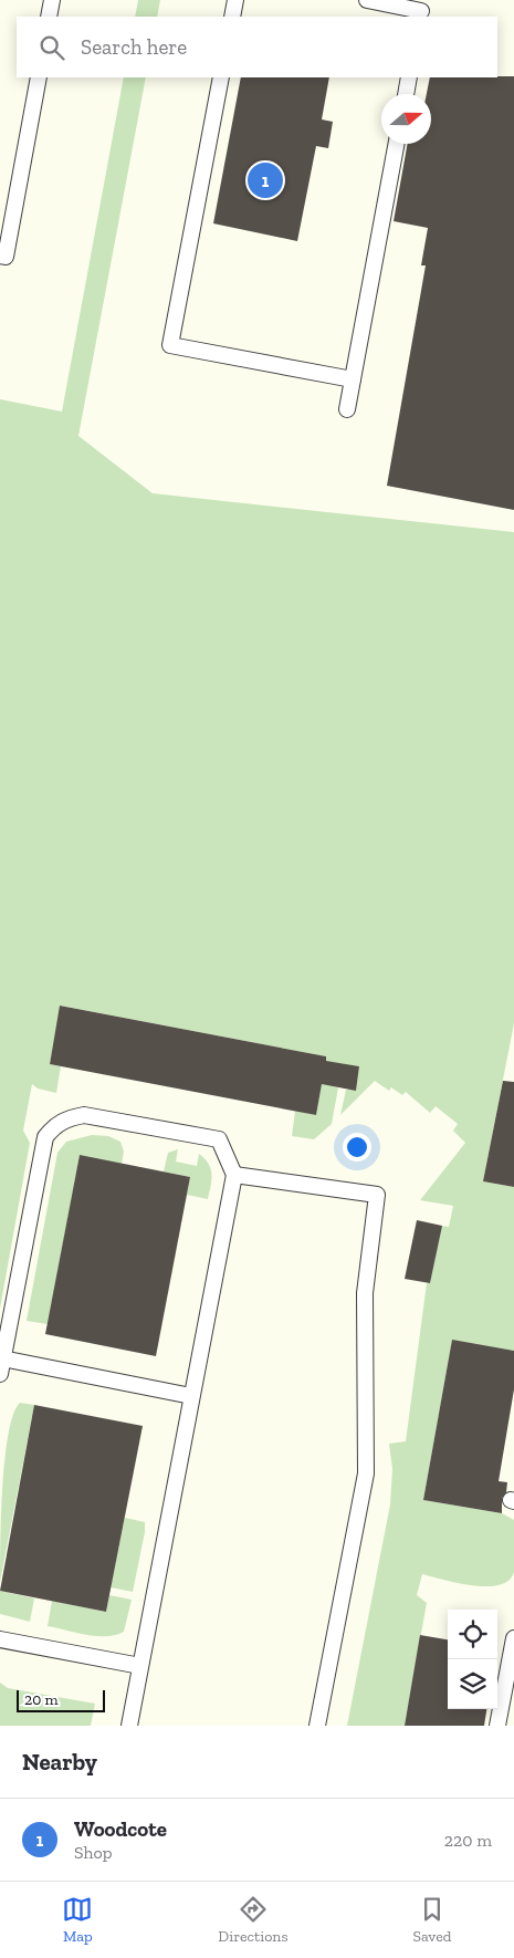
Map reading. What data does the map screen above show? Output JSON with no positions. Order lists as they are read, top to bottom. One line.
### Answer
{"scale_bar":"20 m","north":"right","page":{"search":"Search here","pins":"1","scale":"20 m","heading":"Nearby","list":[{"mark":"1","name":"Woodcote","note":"Shop","value":"220 m"}],"nav":["Map","Directions","Saved"]}}
